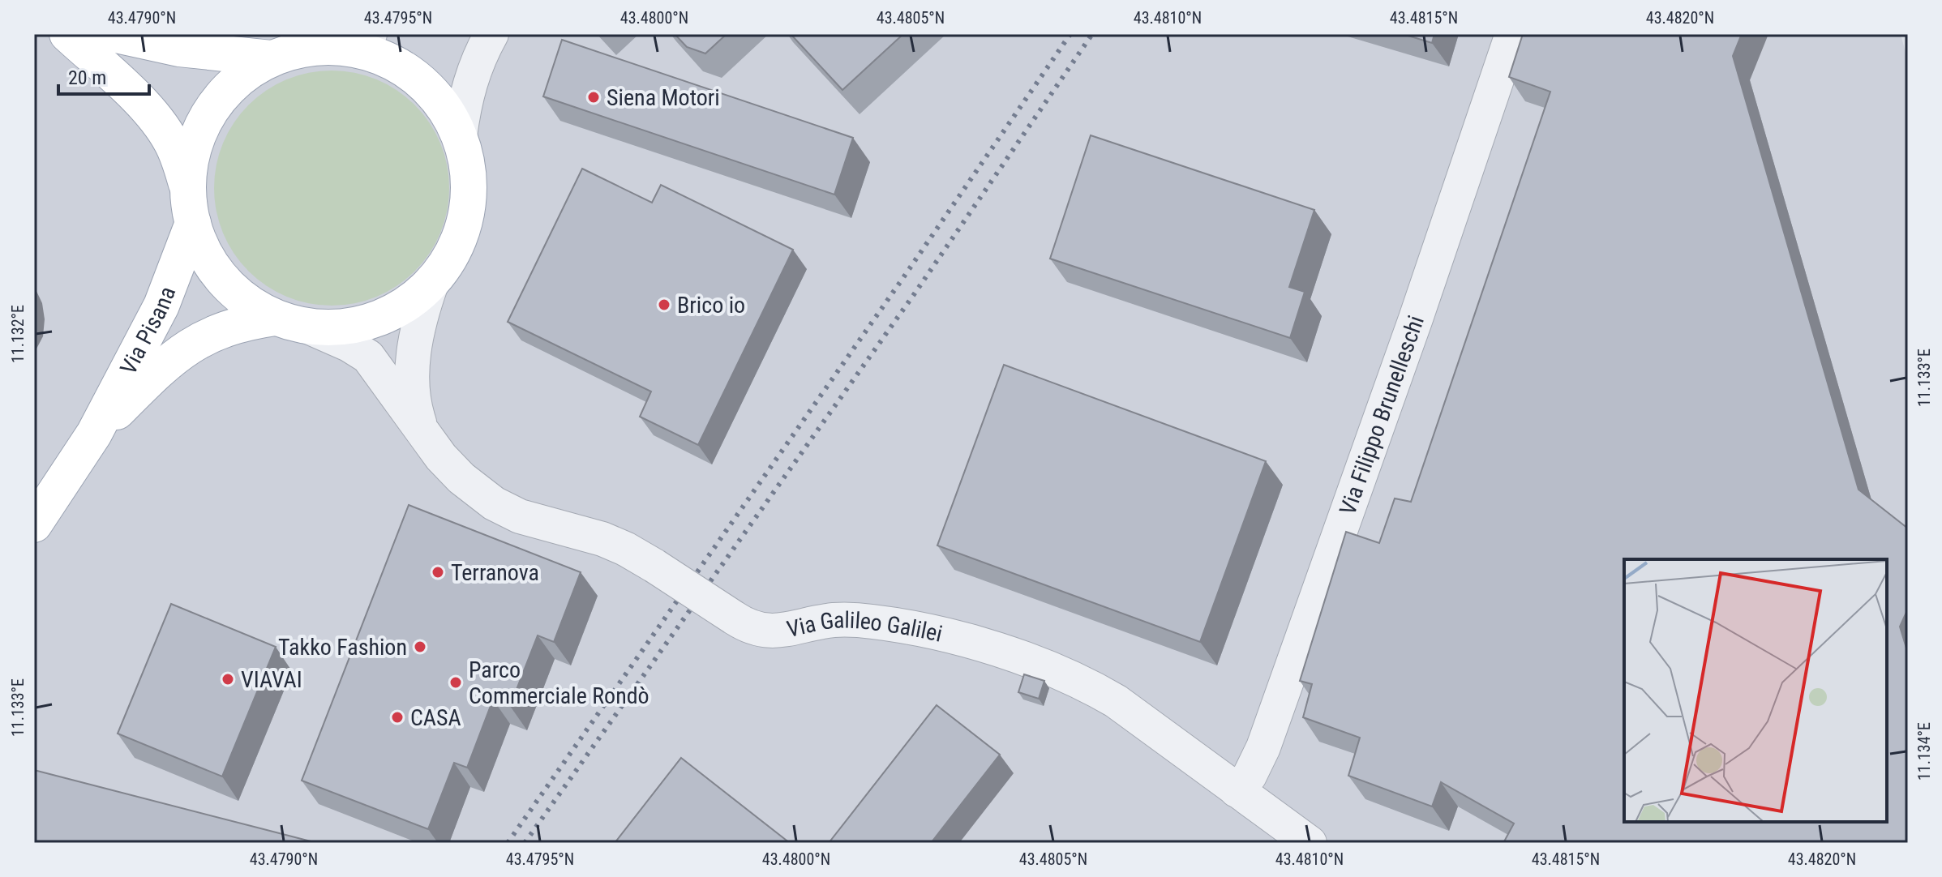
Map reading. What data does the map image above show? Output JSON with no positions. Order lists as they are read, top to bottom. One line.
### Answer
{"streets":{"main road":["Via Pisana"],"street":["Via Filippo Brunelleschi","Via Galileo Galilei"]},"crossings":[["Via Pisana","Via Galileo Galilei"],["Via Filippo Brunelleschi","Via Galileo Galilei"]],"places":["Siena Motori","Brico io","Terranova","Takko Fashion","VIAVAI","Parco Commerciale Rondò","CASA"],"scale_bar":"20 m","coordinates":["43.4790°N","43.4795°N","43.4800°N","43.4805°N","43.4810°N","43.4815°N","43.4820°N","11.132°E","11.133°E","11.134°E"]}
